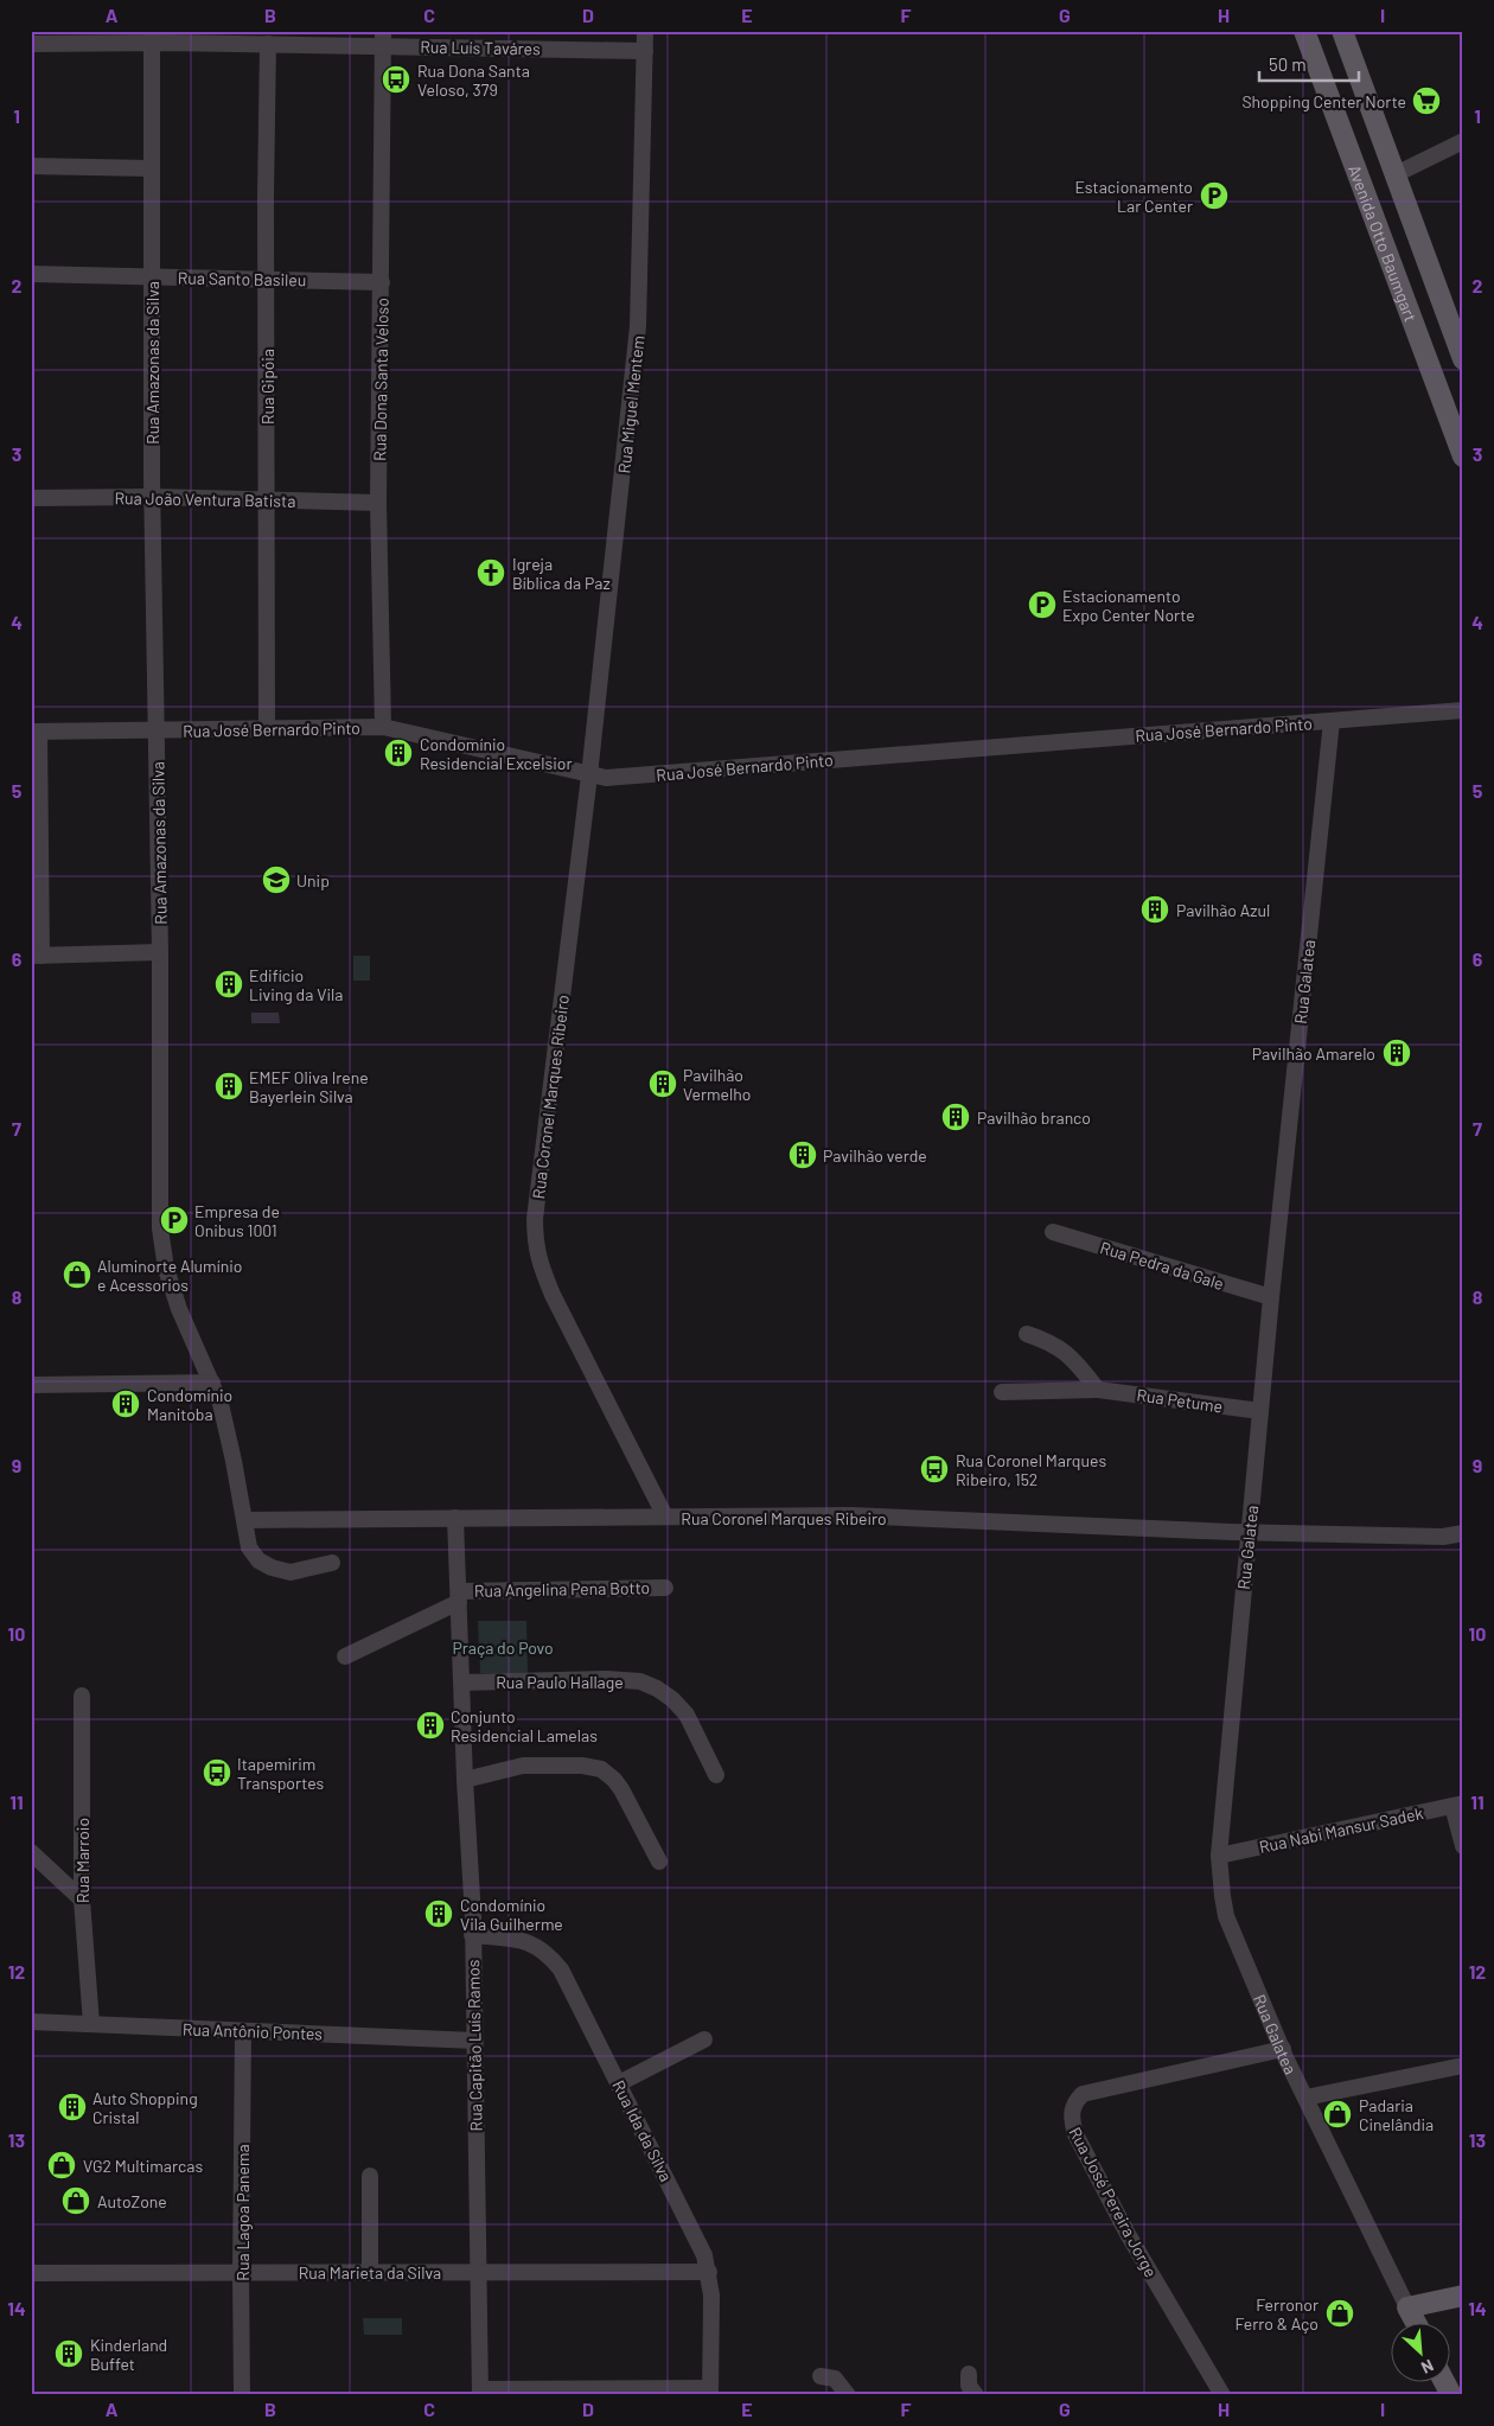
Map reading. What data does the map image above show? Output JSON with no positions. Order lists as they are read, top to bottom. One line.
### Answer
{"streets":{"main road":["Avenida Otto Baumgart","Rua Galatea"],"street":["Rua Luís Taváres","Rua Santo Basileu","Rua Amazonas da Silva","Rua Dona Santa Veloso","Rua Gipóia","Rua Miguel Mentem","Rua João Ventura Batista","Rua José Bernardo Pinto","Rua Coronel Marques Ribeiro","Rua Pedra da Gale","Rua Petume","Rua Angelina Pena Botto","Rua Paulo Hallage","Rua Nabi Mansur Sadek","Rua Marroio","Rua Antônio Pontes","Rua Capitão Luís Ramos","Rua Ida da Silva","Rua José Pereira Jorge","Rua Lagoa Panema","Rua Marieta da Silva"]},"crossings":[["Rua Luís Taváres","Rua Amazonas da Silva"],["Rua Luís Taváres","Rua Dona Santa Veloso"],["Rua Luís Taváres","Rua Gipóia"],["Rua Luís Taváres","Rua Miguel Mentem"],["Rua Santo Basileu","Rua Amazonas da Silva"],["Rua Santo Basileu","Rua Dona Santa Veloso"],["Rua Santo Basileu","Rua Gipóia"],["Rua Amazonas da Silva","Rua João Ventura Batista"],["Rua Amazonas da Silva","Rua José Bernardo Pinto"],["Rua Dona Santa Veloso","Rua João Ventura Batista"],["Rua Dona Santa Veloso","Rua José Bernardo Pinto"],["Rua Gipóia","Rua João Ventura Batista"],["Rua Gipóia","Rua José Bernardo Pinto"],["Rua Miguel Mentem","Rua José Bernardo Pinto"],["Rua Miguel Mentem","Rua Coronel Marques Ribeiro"],["Rua José Bernardo Pinto","Rua Galatea"],["Rua José Bernardo Pinto","Rua Coronel Marques Ribeiro"],["Rua Galatea","Rua Coronel Marques Ribeiro"],["Rua Galatea","Rua Pedra da Gale"],["Rua Galatea","Rua Petume"],["Rua Galatea","Rua Nabi Mansur Sadek"],["Rua Galatea","Rua José Pereira Jorge"],["Rua Angelina Pena Botto","Rua Capitão Luís Ramos"],["Rua Paulo Hallage","Rua Capitão Luís Ramos"],["Rua Marroio","Rua Antônio Pontes"],["Rua Antônio Pontes","Rua Capitão Luís Ramos"],["Rua Antônio Pontes","Rua Lagoa Panema"],["Rua Capitão Luís Ramos","Rua Ida da Silva"],["Rua Capitão Luís Ramos","Rua Marieta da Silva"],["Rua Ida da Silva","Rua Marieta da Silva"],["Rua Lagoa Panema","Rua Marieta da Silva"]],"parks":["Praça do Povo"],"places":{"bus stop":["Rua Dona Santa Veloso, 379","Rua Coronel Marques Ribeiro, 152","Itapemirim Transportes"],"supermarket":["Shopping Center Norte"],"parking":["Estacionamento Lar Center","Estacionamento Expo Center Norte","Empresa de Onibus 1001"],"church":["Igreja Bíblica da Paz"],"building":["Condomínio Residencial Excelsior","Pavilhão Azul","Edifício Living da Vila","Pavilhão Amarelo","Pavilhão Vermelho","EMEF Oliva Irene Bayerlein Silva","Pavilhão branco","Pavilhão verde","Condomínio Manitoba","Conjunto Residencial Lamelas","Condomínio Vila Guilherme","Auto Shopping Cristal","Kinderland Buffet"],"school or university":["Unip"],"shop":["Aluminorte Alumínio e Acessorios","Padaria Cinelândia","VG2 Multimarcas","AutoZone","Ferronor Ferro & Aço"]},"scale_bar":"50 m","north":"bottom right","grid":{"columns":["A","B","C","D","E","F","G","H","I"],"rows":["1","2","3","4","5","6","7","8","9","10","11","12","13","14"]}}
